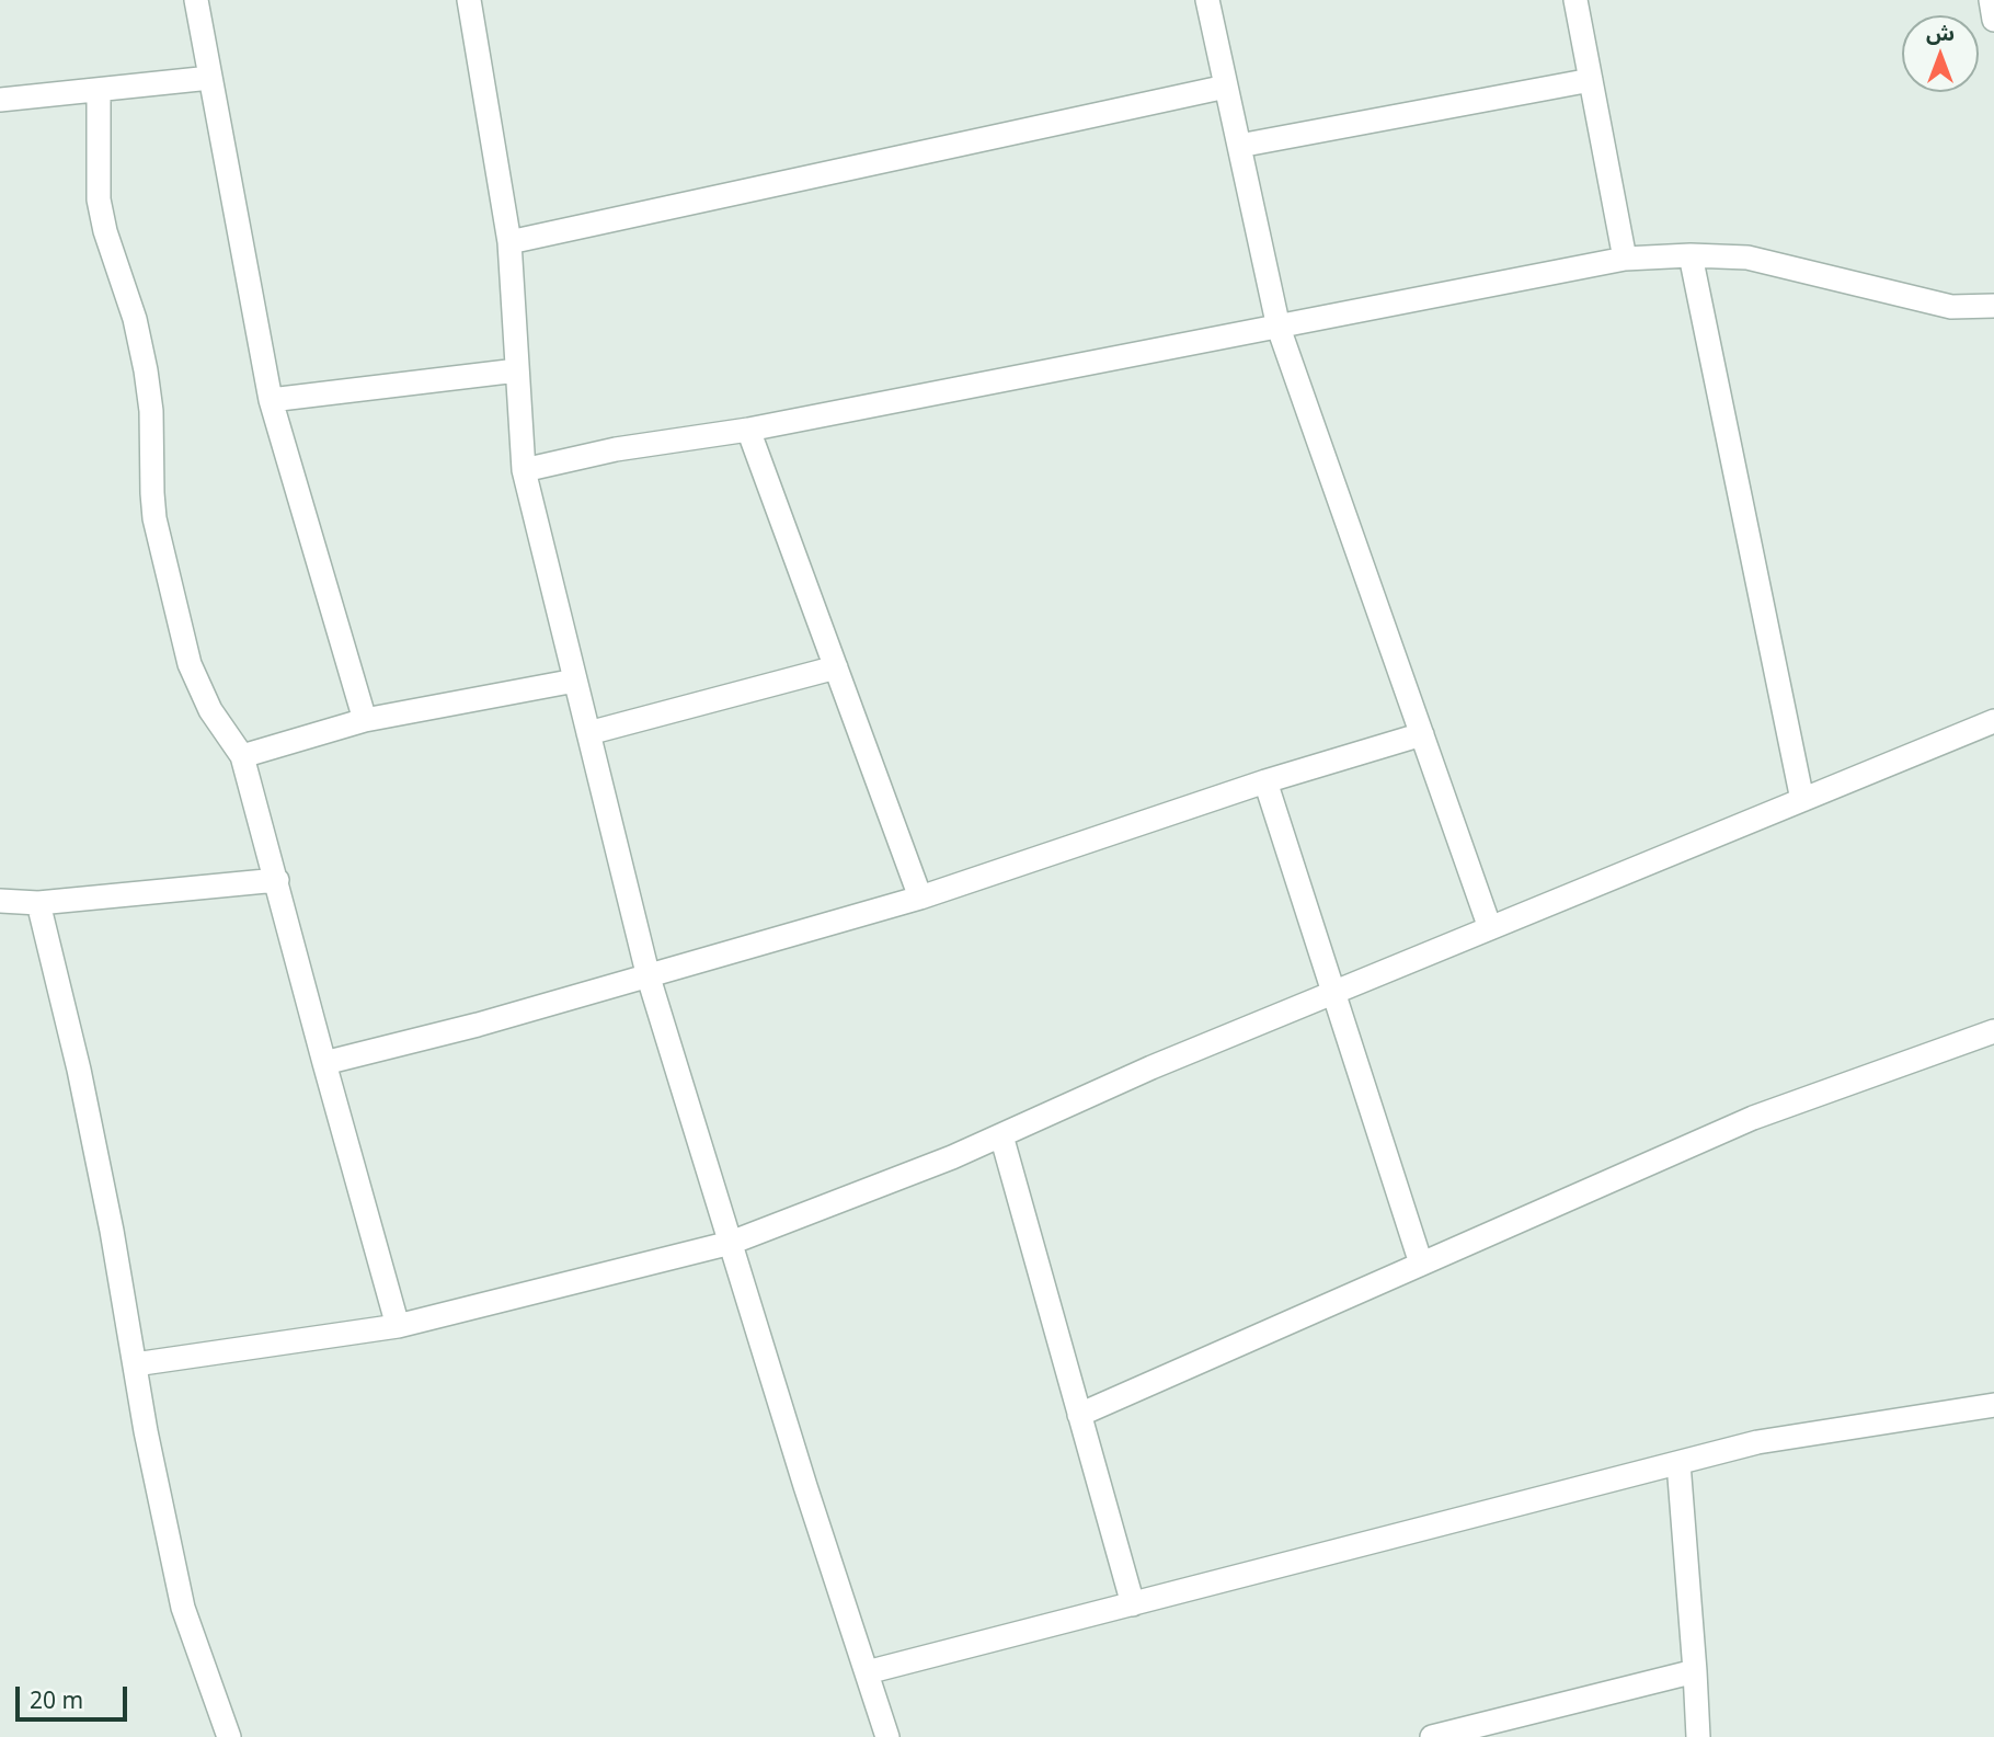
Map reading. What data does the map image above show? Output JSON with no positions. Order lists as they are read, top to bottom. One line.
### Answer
{"scale_bar":"20 m","north":"top"}
